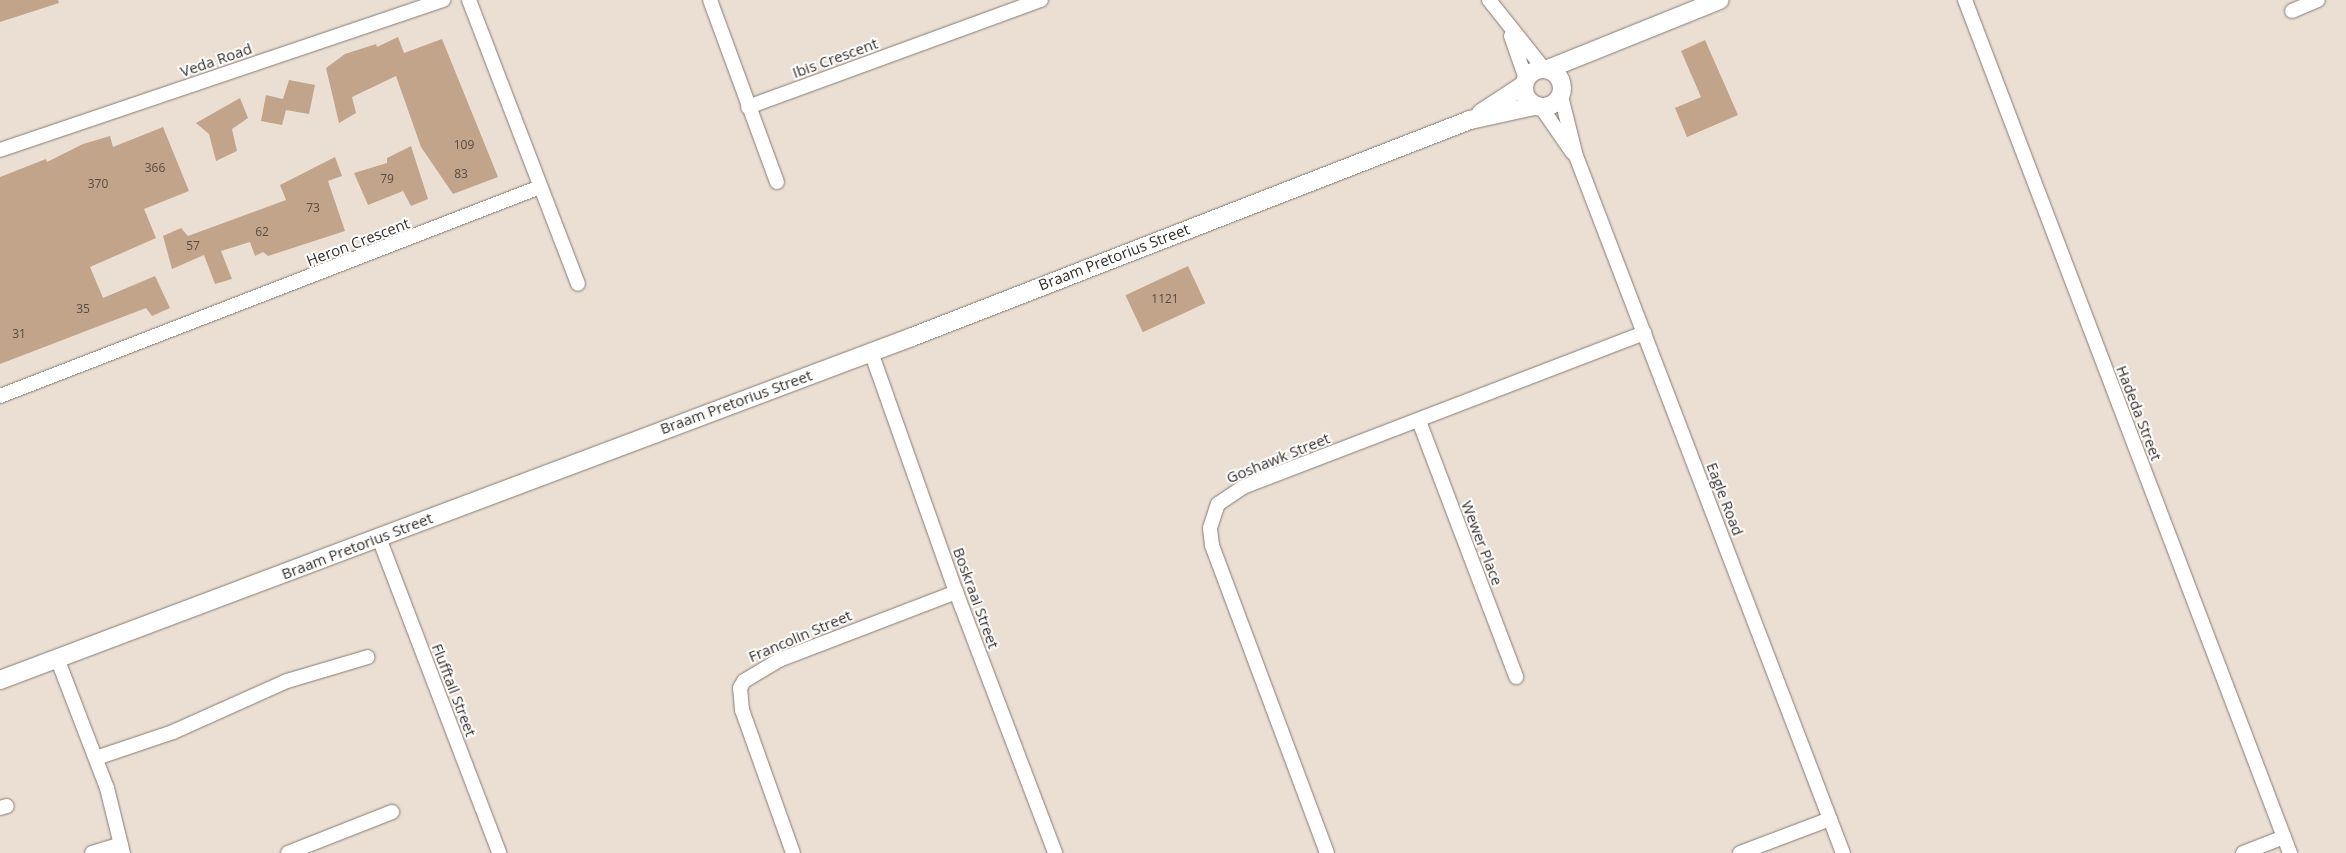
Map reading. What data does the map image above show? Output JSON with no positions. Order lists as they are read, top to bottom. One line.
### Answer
{"streets":{"street":["Ibis Crescent","Veda Road","Heron Crescent","Braam Pretorius Street","Hadeda Street","Goshawk Street","Eagle Road","Wewer Place","Boskraai Street","Francolin Street","Flufftail Street"]},"crossings":[["Braam Pretorius Street","Eagle Road"],["Braam Pretorius Street","Boskraai Street"],["Braam Pretorius Street","Flufftail Street"],["Goshawk Street","Eagle Road"],["Goshawk Street","Wewer Place"],["Boskraai Street","Francolin Street"]],"house_numbers":["109","366","83","79","370","73","62","57","1121","35","31"]}
